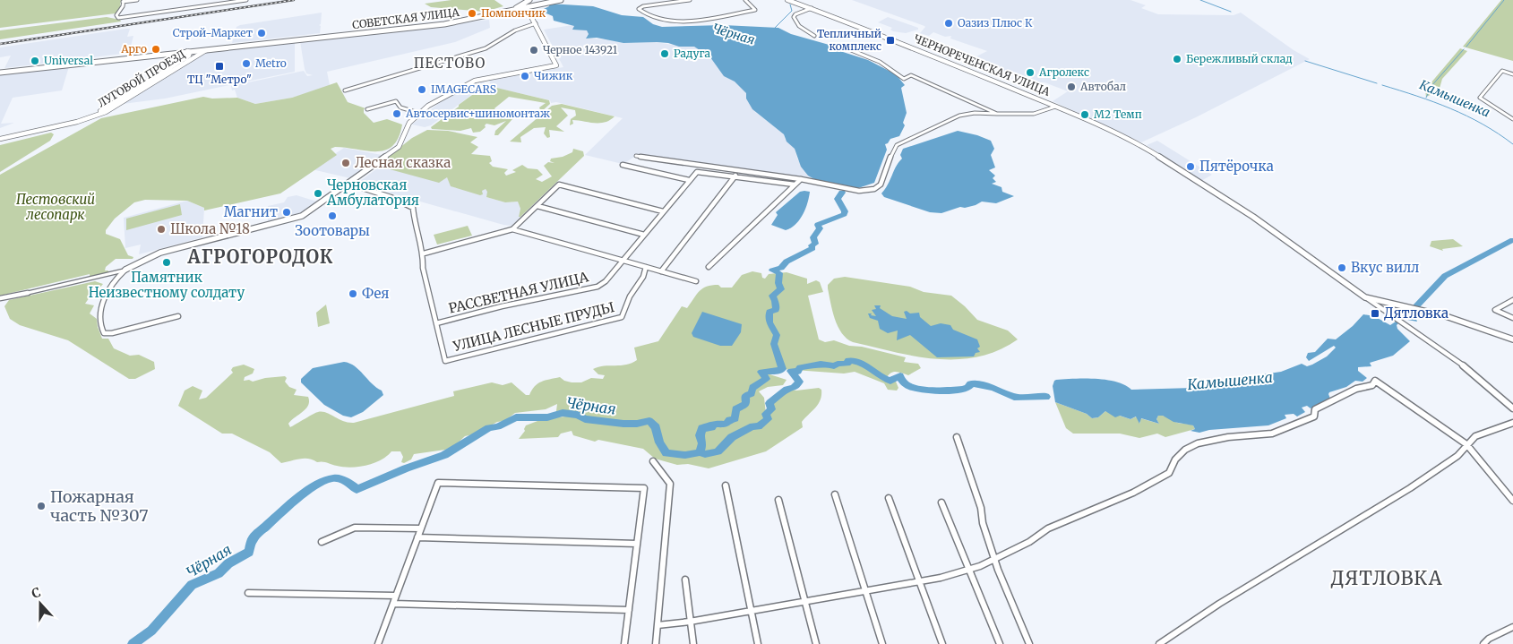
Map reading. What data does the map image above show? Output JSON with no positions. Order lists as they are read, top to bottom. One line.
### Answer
{"streets":{"main road":["СОВЕТСКАЯ УЛИЦА"],"street":["ЧЕРНОРЕЧЕНСКАЯ УЛИЦА","ЛУГОВОЙ ПРОЕЗД","РАССВЕТНАЯ УЛИЦА","УЛИЦА ЛЕСНЫЕ ПРУДЫ"]},"crossings":[["СОВЕТСКАЯ УЛИЦА","ЛУГОВОЙ ПРОЕЗД"],["РАССВЕТНАЯ УЛИЦА","УЛИЦА ЛЕСНЫЕ ПРУДЫ"]],"districts":["ПЕСТОВО","АГРОГОРОДОК","ДЯТЛОВКА"],"water":["Чёрная","Камышенка"],"parks":["Пестовский лесопарк"],"places":{"other":["Помпончик","Оазиз Плюс К","Строй-Маркет","Арго","Черное 143921","Радуга","Бережливый склад","Universal","Metro","Агролекс","Чижик","Автобал","IMAGECARS","Автосервис+шиномонтаж","М2 Темп","Лесная сказка","Пятёрочка","Черновская Амбулатория","Магнит","Зоотовары","Школа №18","Памятник Неизвестному солдату","Вкус вилл","Фея","Пожарная часть №307"],"transit":["Тепличный комплекс","ТЦ \"Метро\"","Дятловка"]},"north":"top"}
